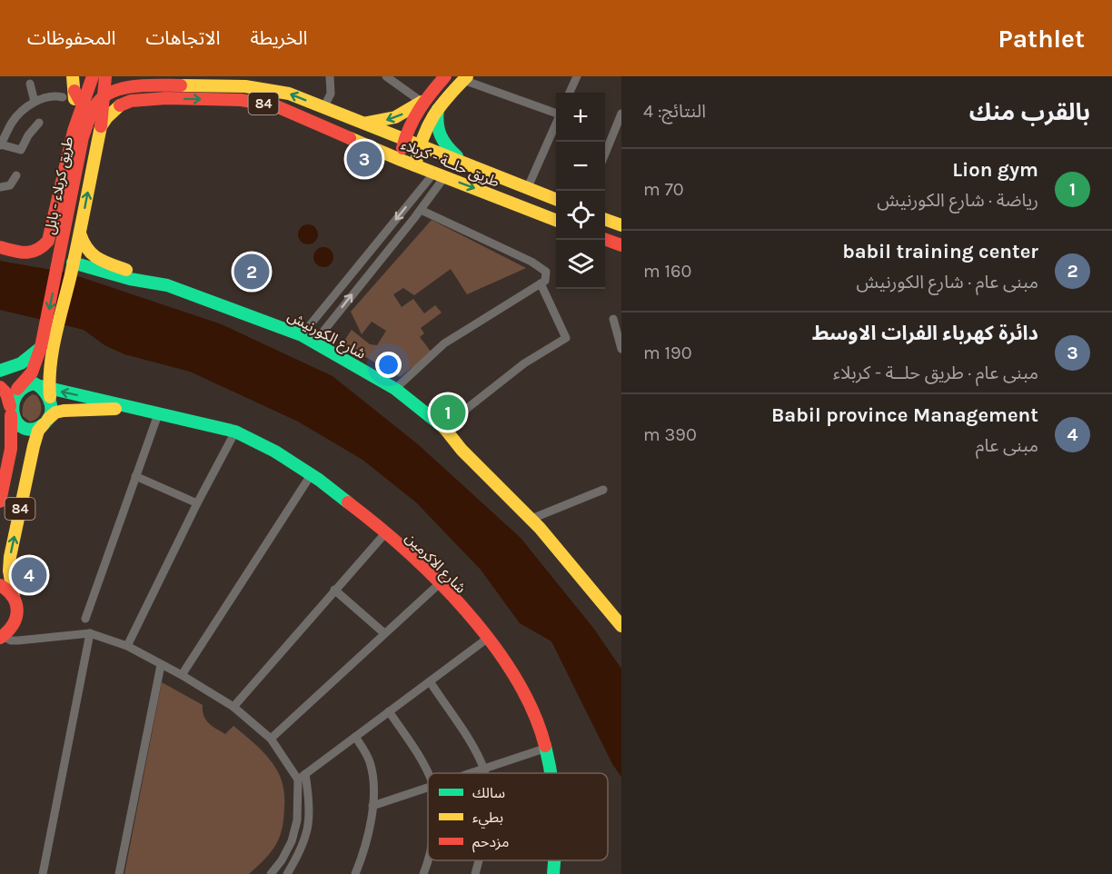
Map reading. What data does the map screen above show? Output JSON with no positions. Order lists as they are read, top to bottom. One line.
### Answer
{"streets":{"main road":["84","طريق حلــة - كربلاء","طريق كربلاء - بابل","شارع الكورنيش","شارع الاكرمين"]},"crossings":[["84","طريق كربلاء - بابل"],["84","شارع الاكرمين"],["طريق حلــة - كربلاء","طريق كربلاء - بابل"]],"legend":["سالك","بطيء","مزدحم"],"page":{"header":"Pathlet","nav":["الخريطة","الاتجاهات","المحفوظات"],"heading":["بالقرب منك","النتائج: 4"],"map_buttons":["+","−"],"pins":["3","2","1","4"],"list":[{"mark":"1","name":"Lion gym","note":"رياضة · شارع الكورنيش","value":"70 m"},{"mark":"2","name":"babil training center","note":"مبنى عام · شارع الكورنيش","value":"160 m"},{"mark":"3","name":"دائرة كهرباء الفرات الاوسط","note":"مبنى عام · طريق حلــة - كربلاء","value":"190 m"},{"mark":"4","name":"Babil province Management","note":"مبنى عام","value":"390 m"}]}}
